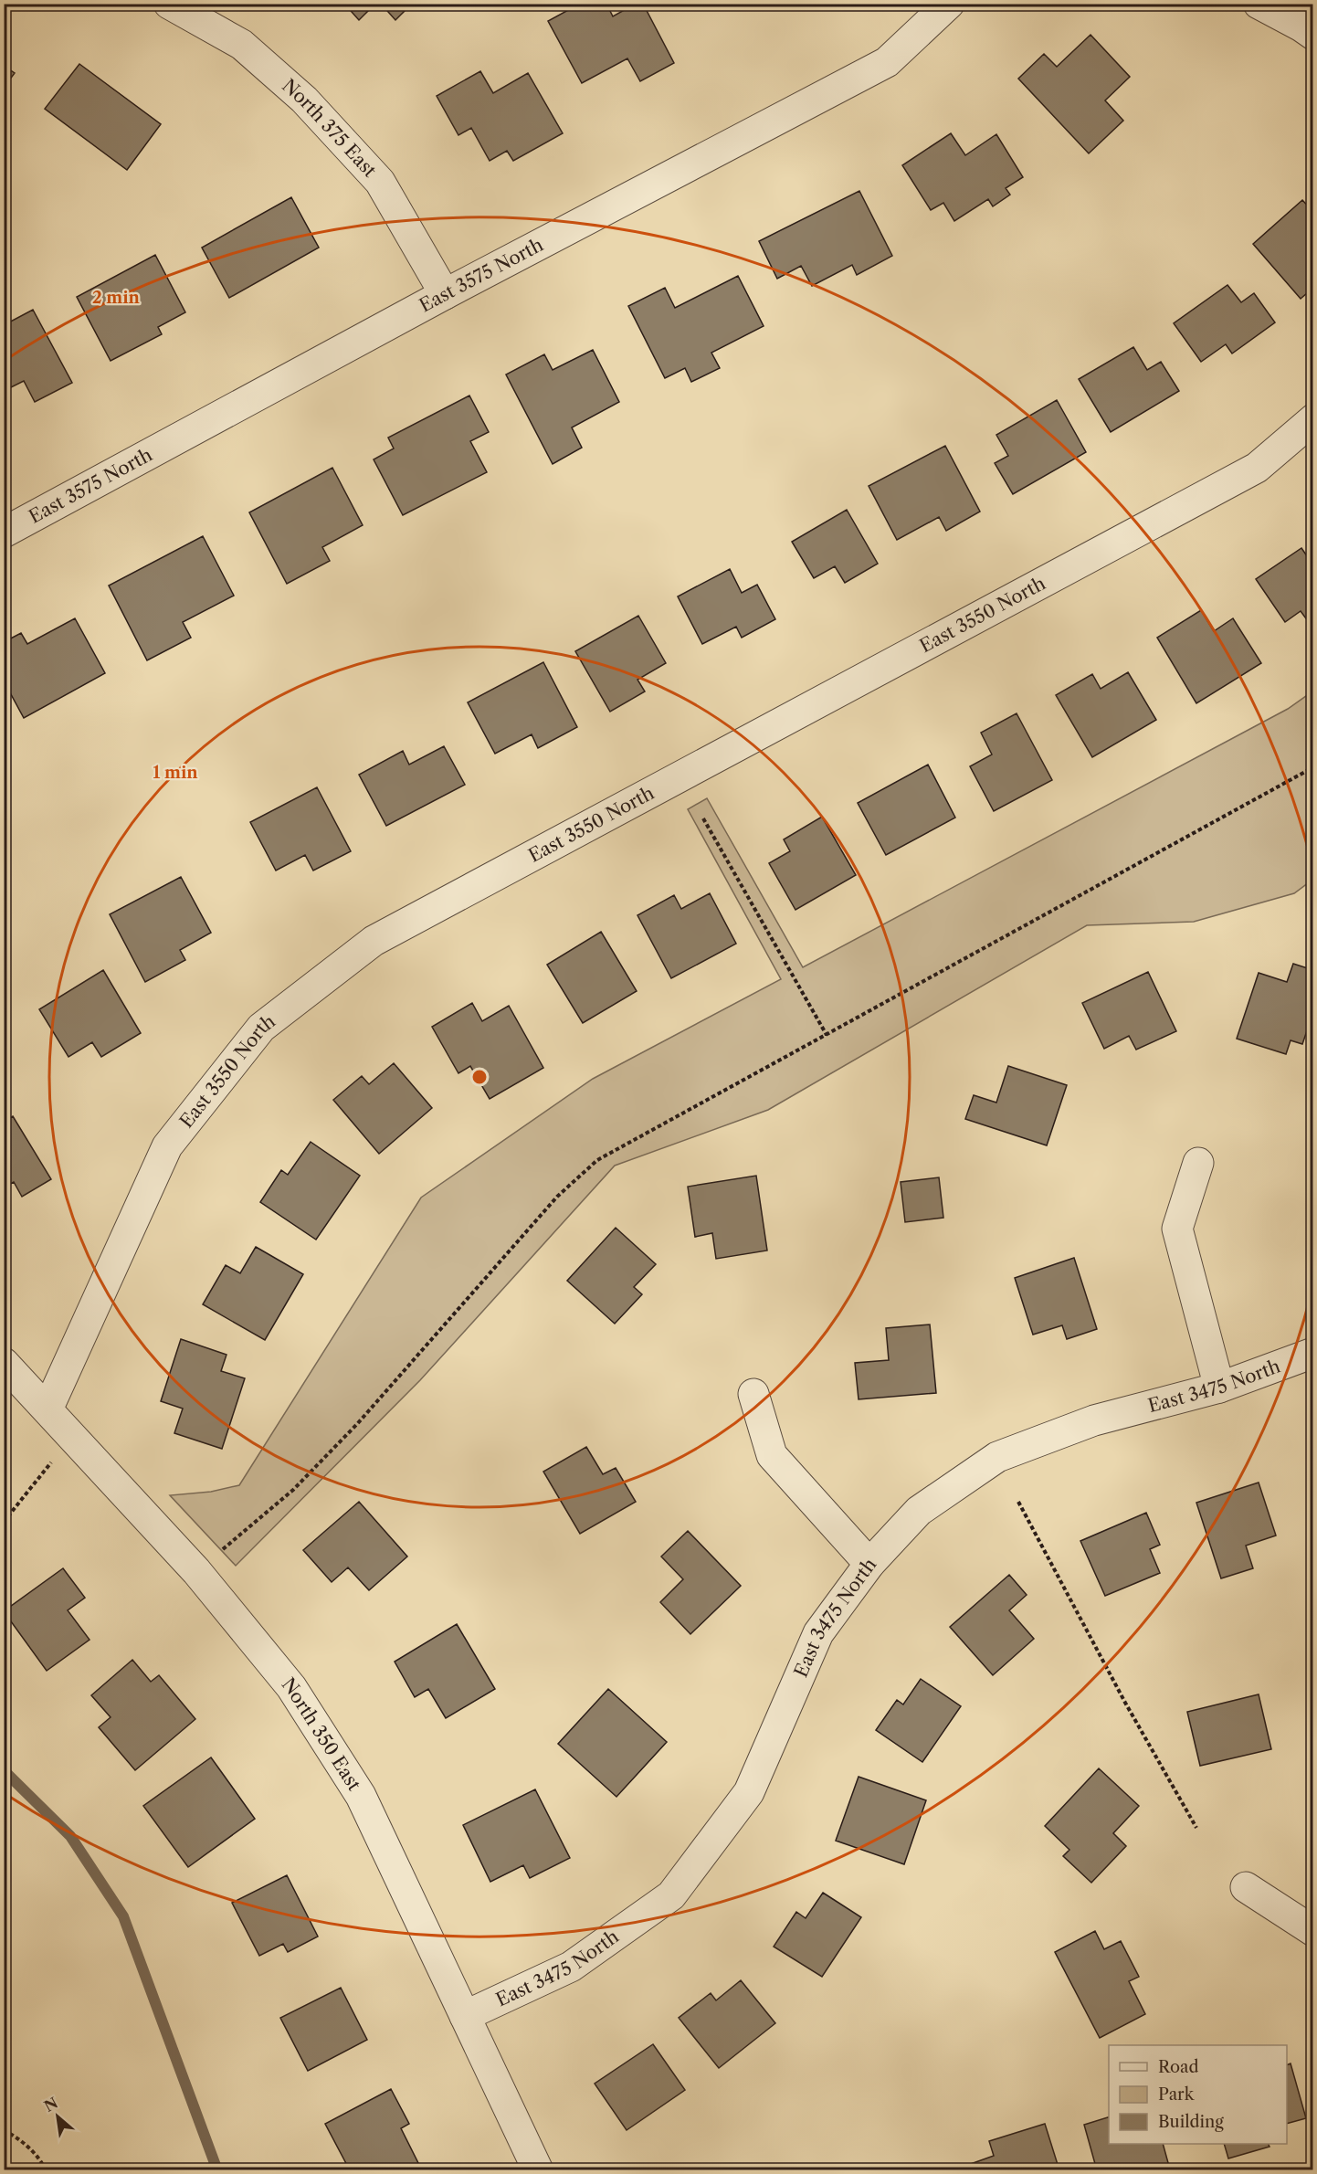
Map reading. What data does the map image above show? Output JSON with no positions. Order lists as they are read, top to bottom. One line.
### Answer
{"streets":{"street":["North 375 East","East 3575 North","East 3550 North","East 3475 North","North 350 East"]},"crossings":[["North 375 East","East 3575 North"],["East 3550 North","North 350 East"],["East 3475 North","North 350 East"]],"legend":["Road","Park","Building"],"north":"top left","rings":["2 min","1 min"]}
